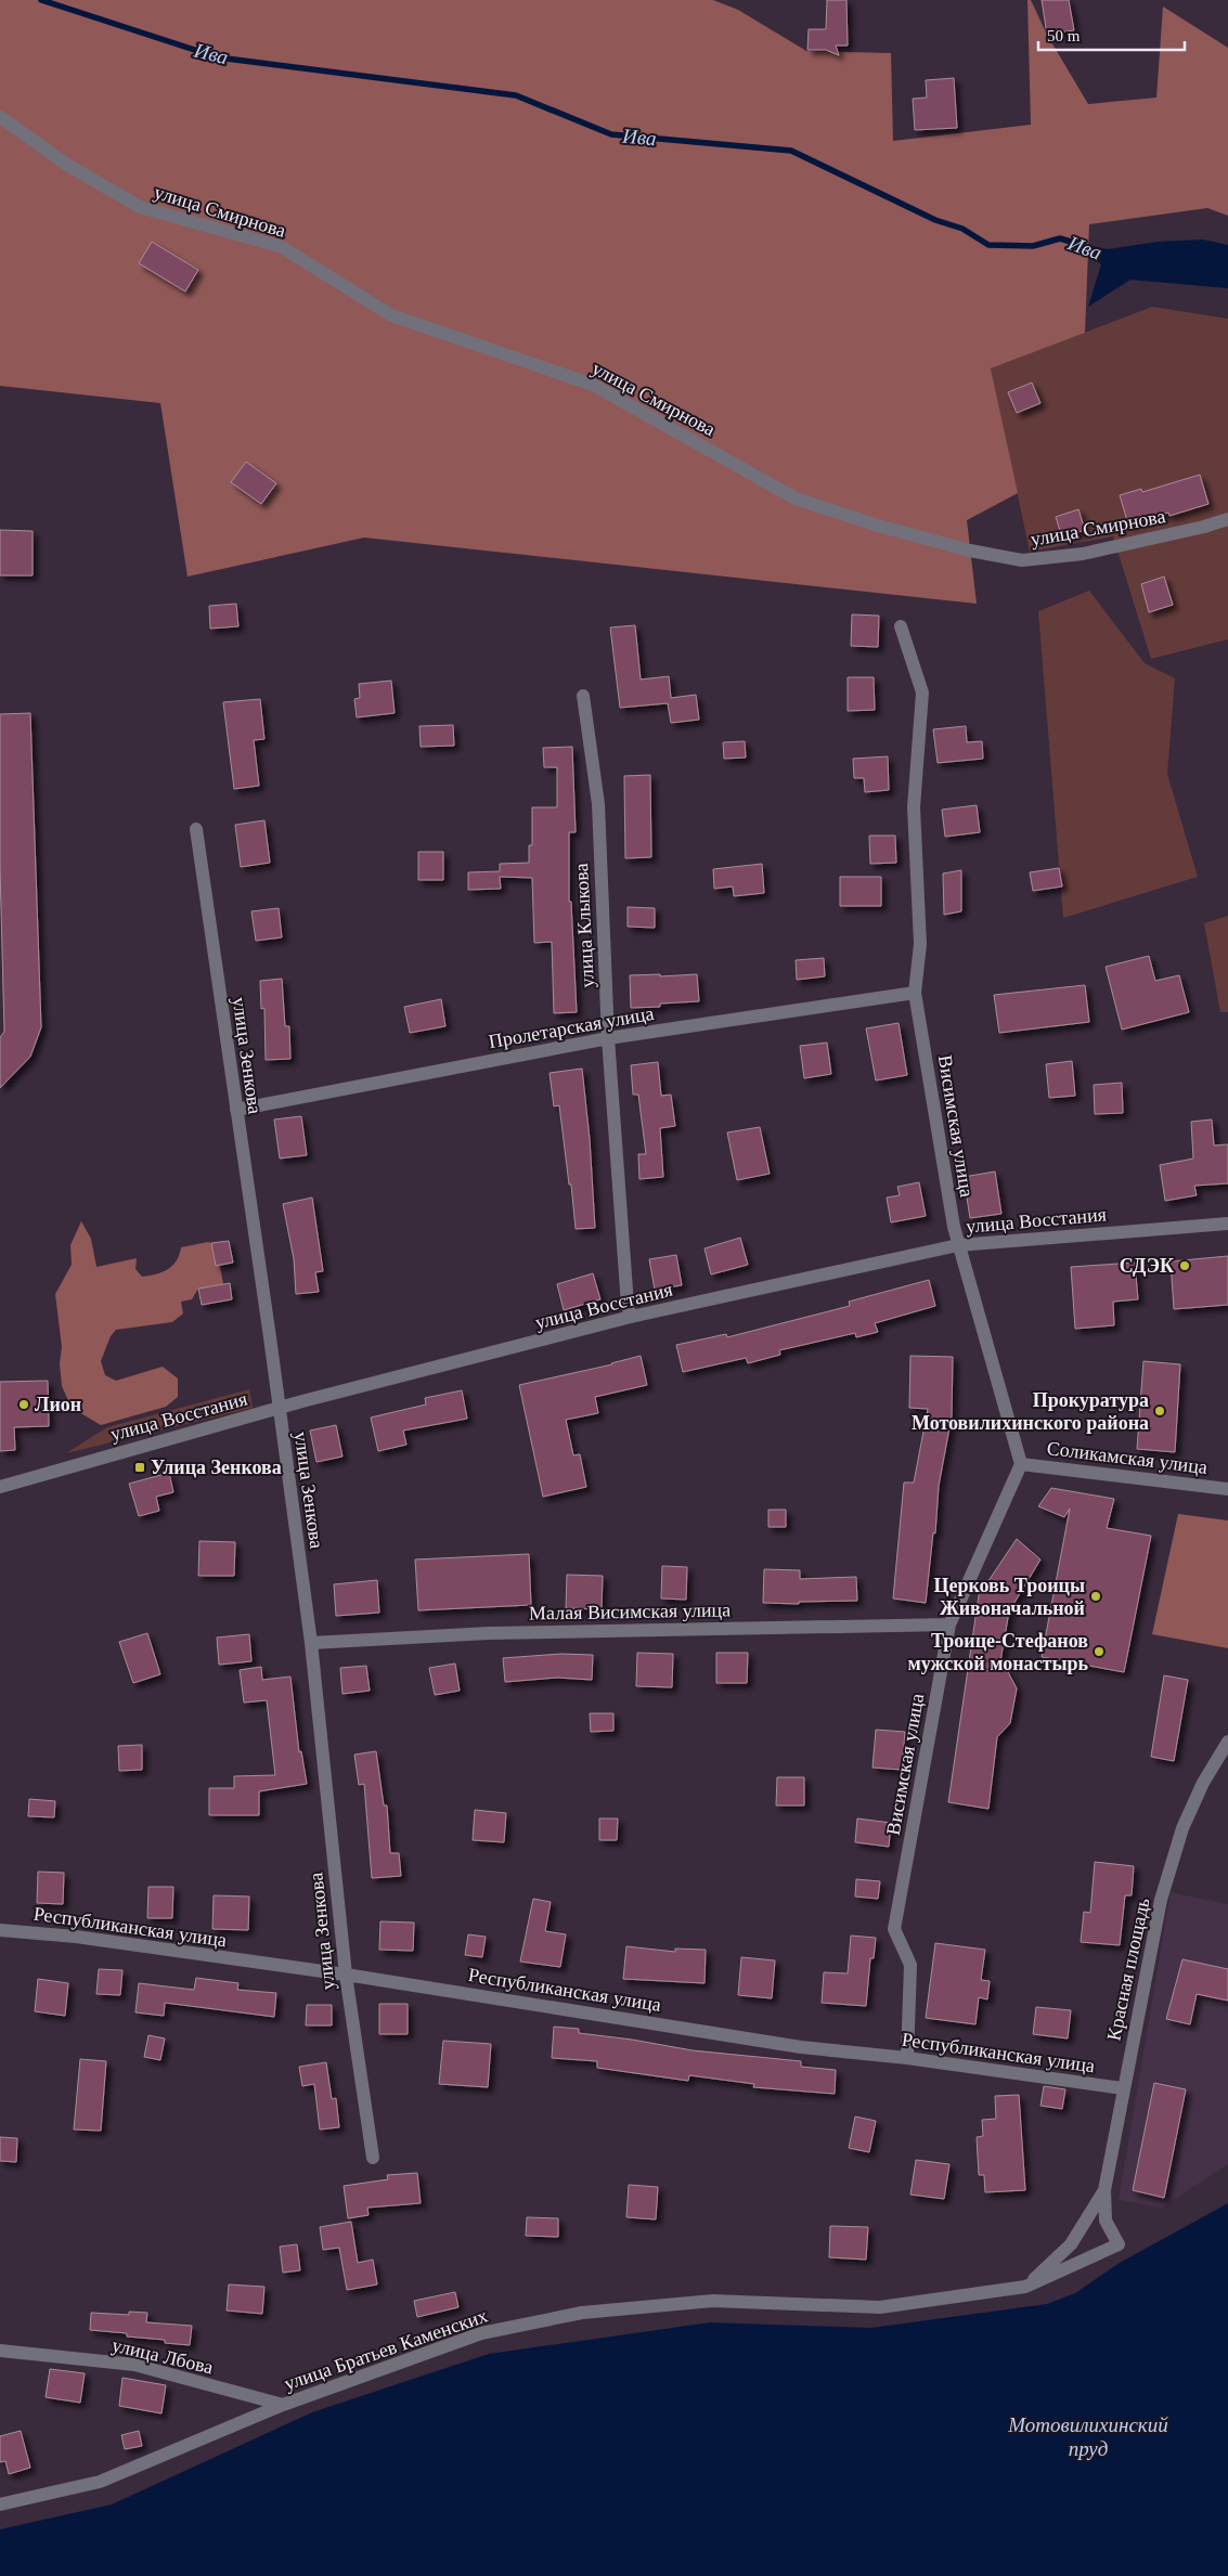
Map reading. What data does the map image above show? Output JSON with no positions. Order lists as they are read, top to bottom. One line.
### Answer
{"streets":{"street":["улица Смирнова","улица Клыкова","Пролетарская улица","улица Зенкова","Висимская улица","улица Восстания","Соликамская улица","Малая Висимская улица","Республиканская улица","Красная площадь","улица Братьев Каменских","улица Лбова"]},"crossings":[["улица Клыкова","Пролетарская улица"],["улица Клыкова","улица Восстания"],["Пролетарская улица","улица Зенкова"],["Пролетарская улица","Висимская улица"],["улица Зенкова","улица Восстания"],["улица Зенкова","Малая Висимская улица"],["улица Зенкова","Республиканская улица"],["Висимская улица","улица Восстания"],["Висимская улица","Соликамская улица"],["Висимская улица","Малая Висимская улица"],["Висимская улица","Республиканская улица"],["Республиканская улица","Красная площадь"],["Красная площадь","улица Братьев Каменских"],["улица Братьев Каменских","улица Лбова"]],"water":["Ива","Мотовилихинский пруд"],"places":{"other":["СДЭК","Лион","Прокуратура Мотовилихинского района","Церковь Троицы Живоначальной","Троице-Стефанов мужской монастырь"],"transit":["Улица Зенкова"]},"scale_bar":"50 m"}
